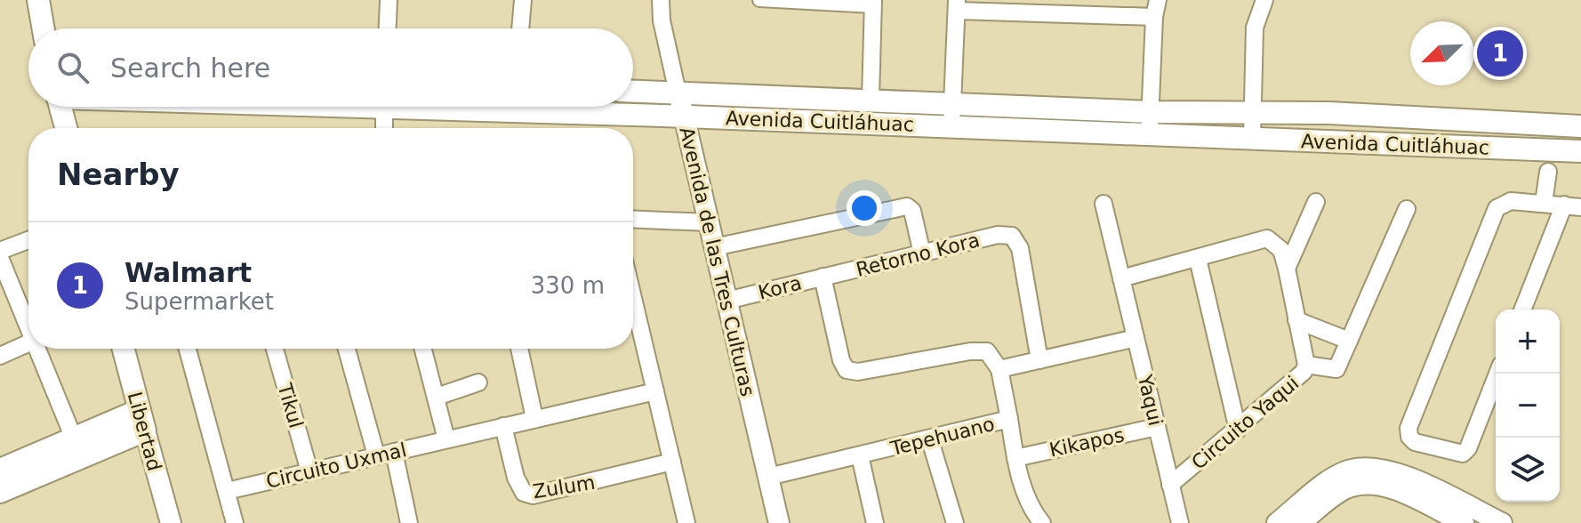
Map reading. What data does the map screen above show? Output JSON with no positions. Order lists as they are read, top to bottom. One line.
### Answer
{"streets":{"main road":["Avenida Cuitláhuac","Libertad"],"street":["Retorno Kora","Avenida de las Tres Culturas","Kora","Yaqui","Tikul","Circuito Yaqui","Tepehuano","Kikapos","Circuito Uxmal","Zulum"]},"crossings":[["Avenida Cuitláhuac","Avenida de las Tres Culturas"],["Retorno Kora","Kora"],["Avenida de las Tres Culturas","Kora"],["Avenida de las Tres Culturas","Tepehuano"],["Yaqui","Circuito Yaqui"],["Yaqui","Kikapos"],["Tikul","Circuito Uxmal"],["Tepehuano","Kikapos"],["Circuito Uxmal","Zulum"]],"north":"bottom left","page":{"pins":"1","search":"Search here","heading":"Nearby","list":[{"mark":"1","name":"Walmart","note":"Supermarket","value":"330 m"}],"map_buttons":["+","−"]}}
